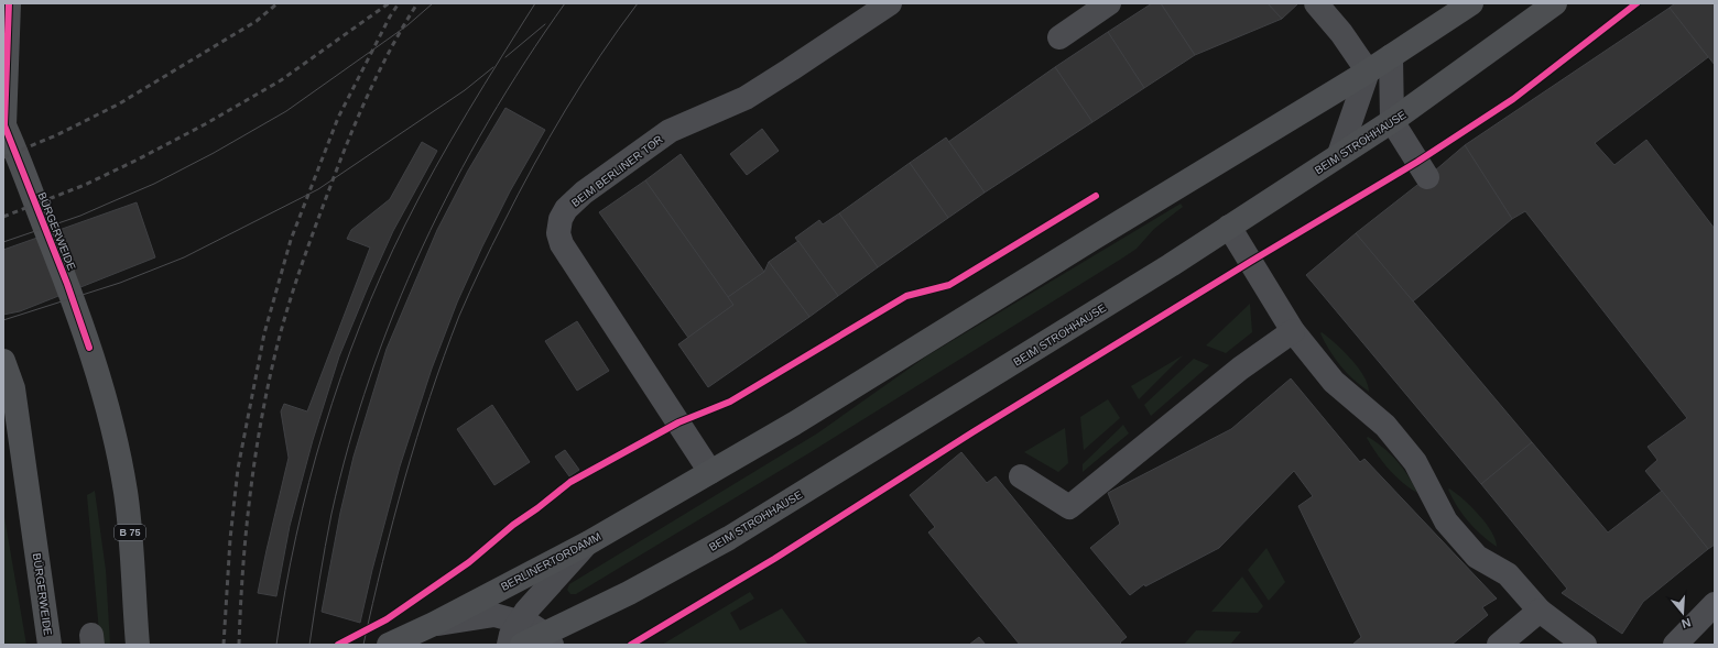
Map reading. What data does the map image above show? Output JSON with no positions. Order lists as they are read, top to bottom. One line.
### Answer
{"streets":{"main road":["BEIM STROHHAUSE","BÜRGERWEIDE","B 75","BERLINERTORDAMM"],"street":["BEIM BERLINER TOR"]},"crossings":[["BEIM BERLINER TOR","BERLINERTORDAMM"]],"north":"bottom"}
